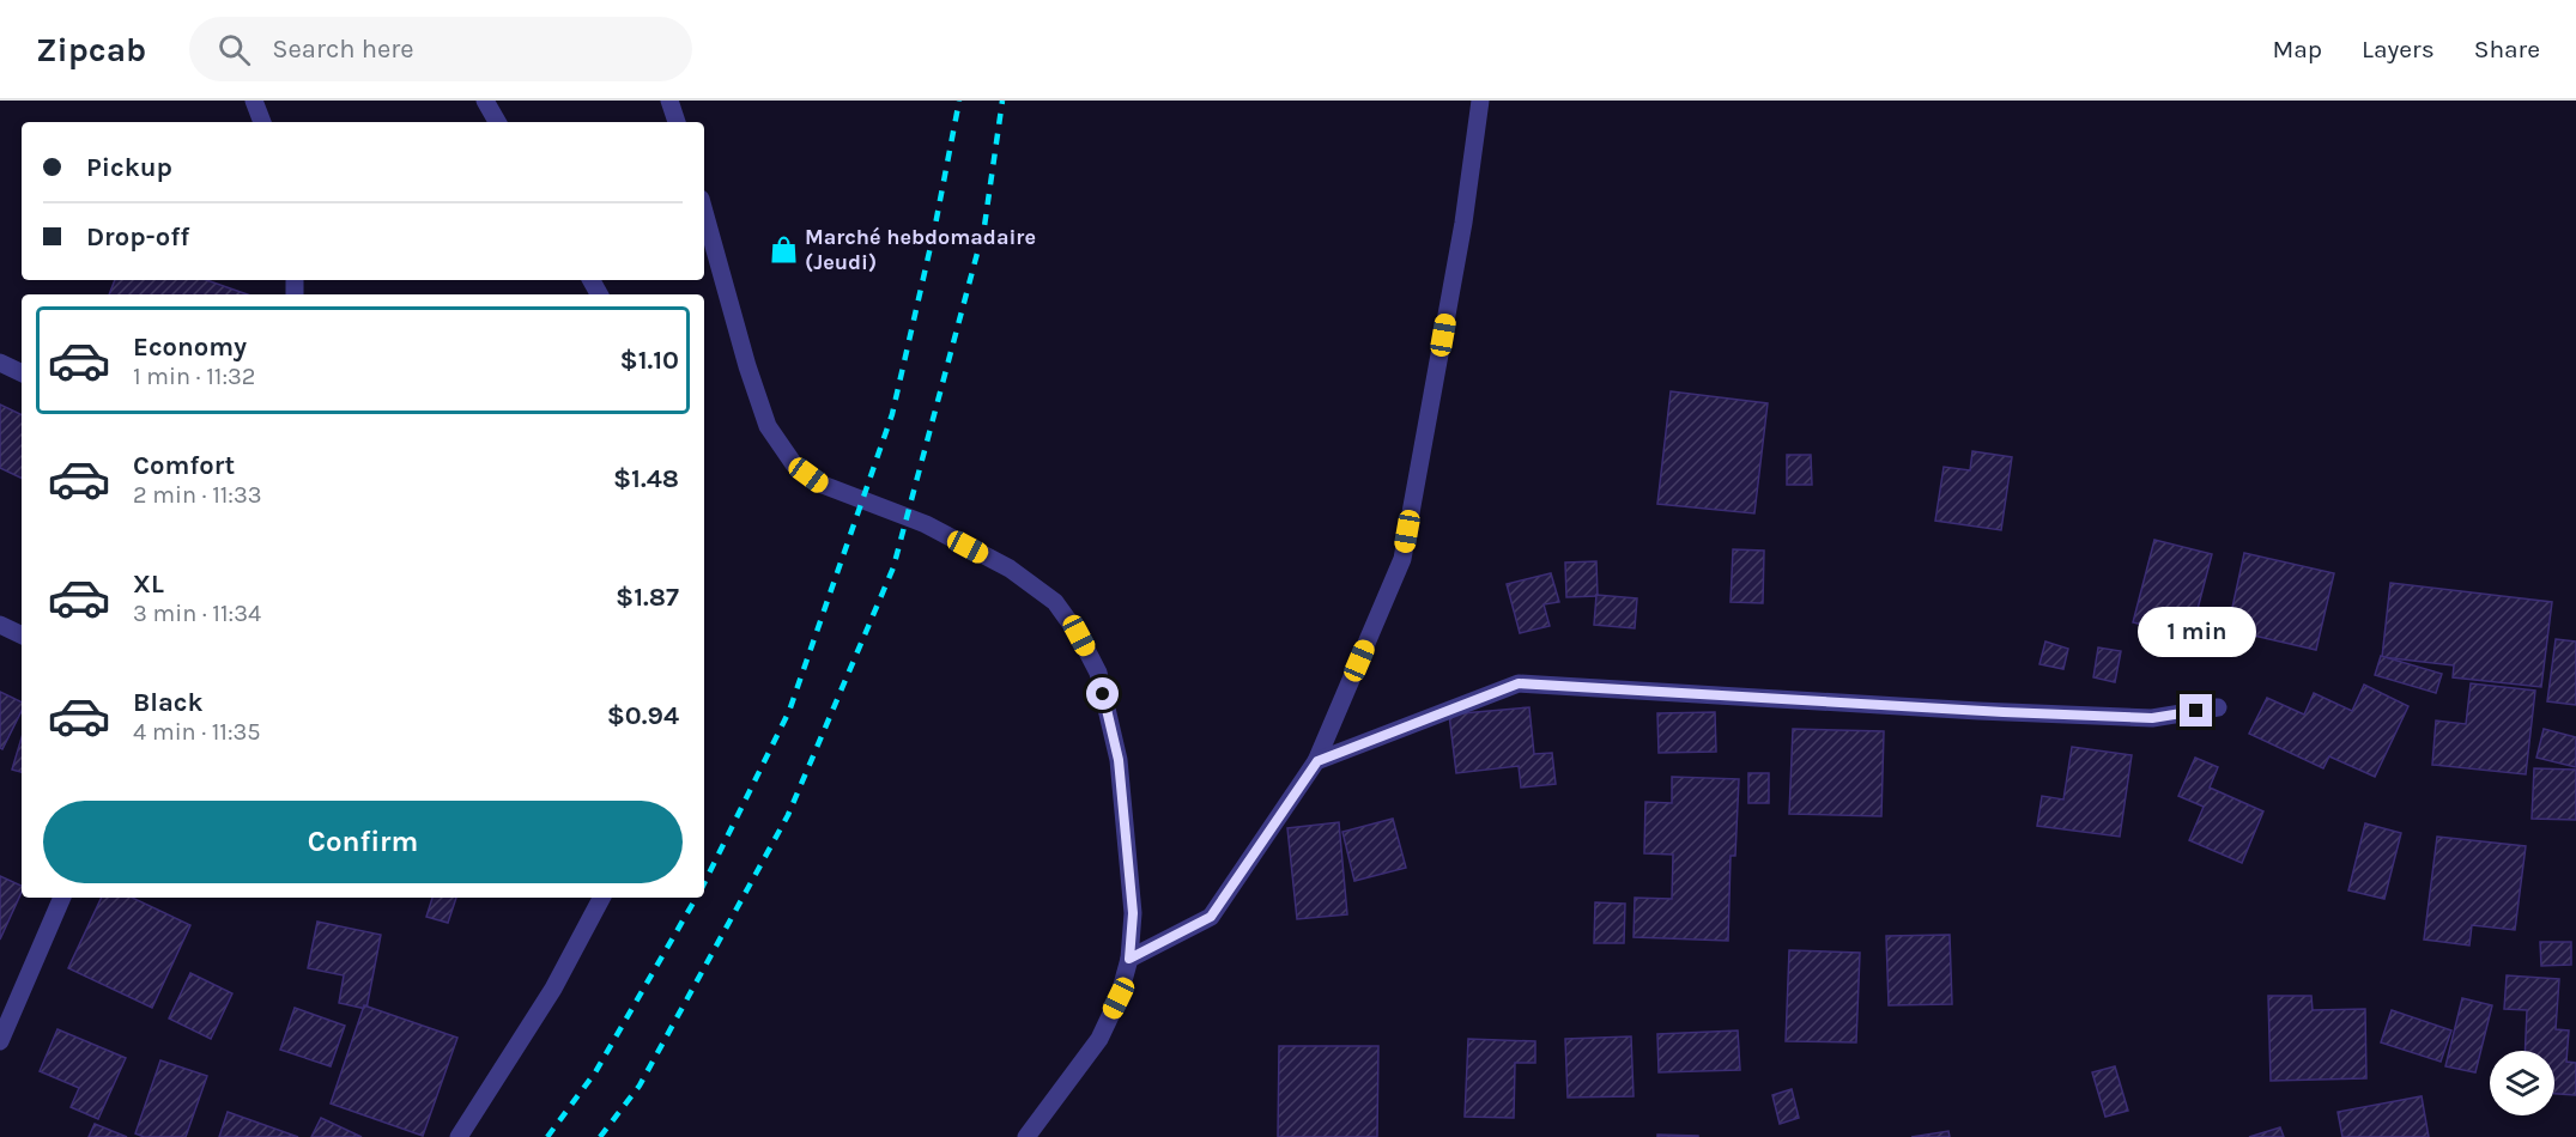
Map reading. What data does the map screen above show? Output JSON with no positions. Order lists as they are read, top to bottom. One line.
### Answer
{"places":{"shop":["Marché hebdomadaire (Jeudi)"]},"page":{"header":"Zipcab","search":"Search here","nav":["Map","Layers","Share"],"banner":["Pickup","Drop-off"],"list":[{"name":"Economy","note":"1 min · 11:32","value":"$1.10"},{"name":"Comfort","note":"2 min · 11:33","value":"$1.48"},{"name":"XL","note":"3 min · 11:34","value":"$1.87"},{"name":"Black","note":"4 min · 11:35","value":"$0.94"}],"bubble":"1 min","buttons":"Confirm"}}
